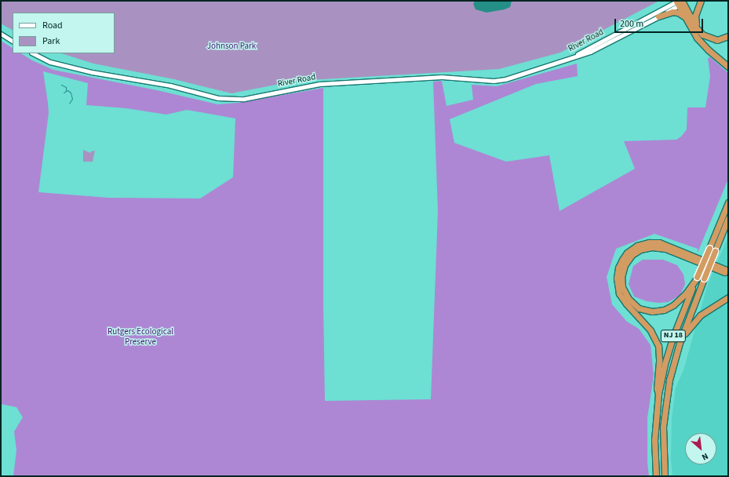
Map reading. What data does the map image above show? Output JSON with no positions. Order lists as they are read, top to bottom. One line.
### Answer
{"streets":{"highway":["NJ 18"],"street":["River Road"]},"parks":["Johnson Park","Rutgers Ecological Preserve"],"legend":["Road","Park"],"scale_bar":"200 m","north":"bottom right"}
